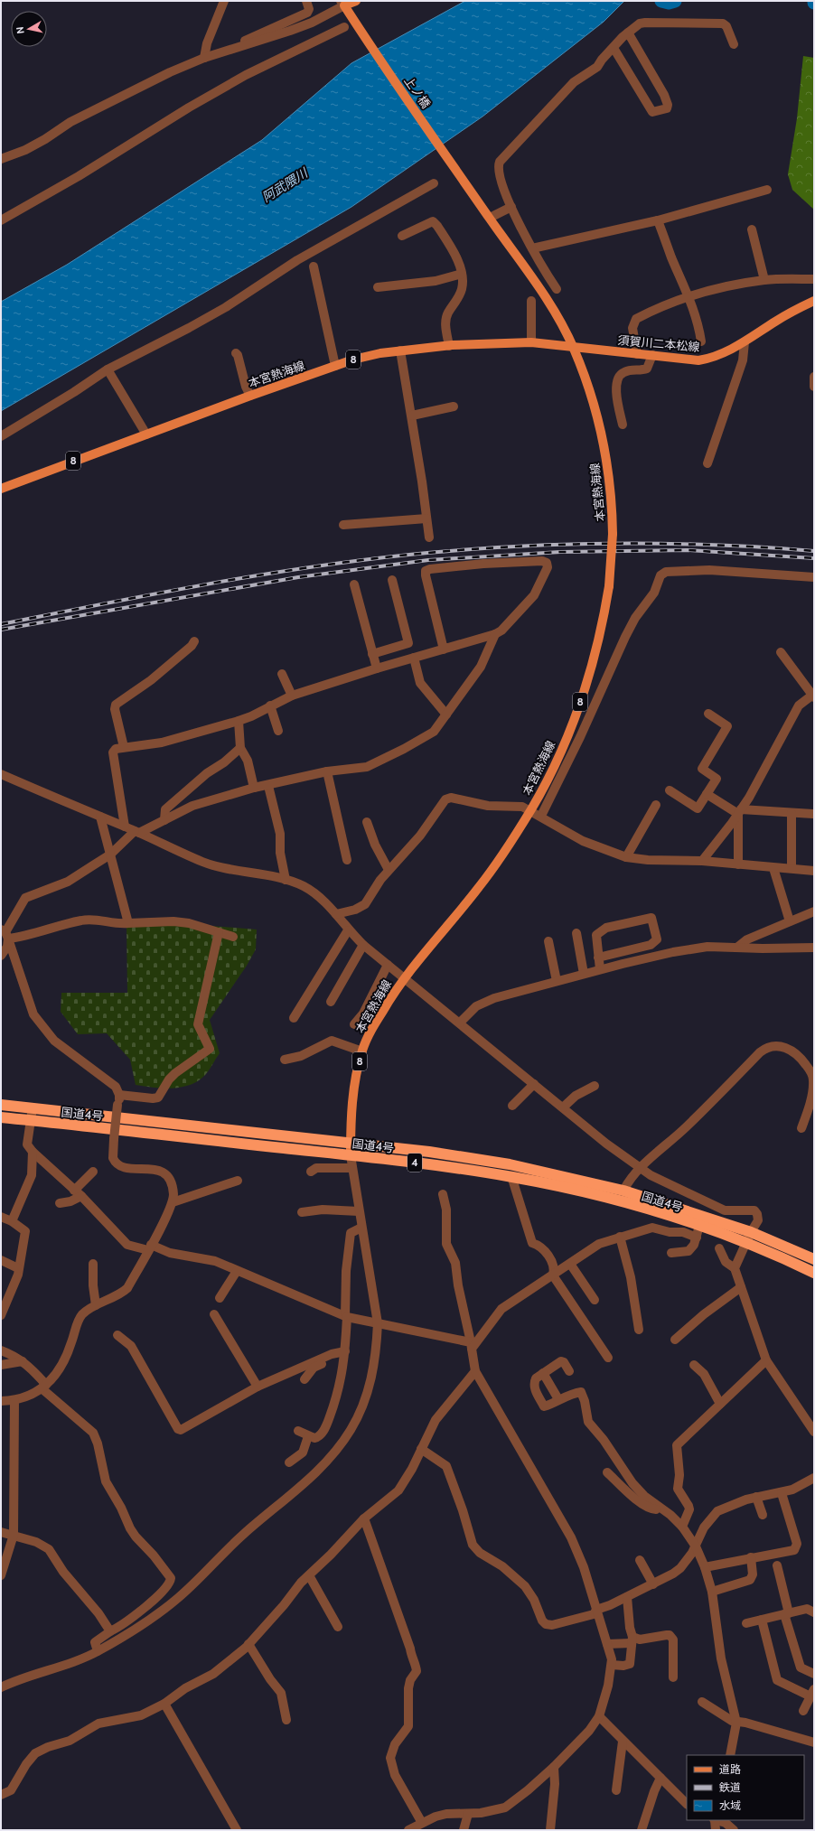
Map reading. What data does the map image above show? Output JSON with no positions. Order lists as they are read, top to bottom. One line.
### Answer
{"streets":{"highway":["国道4号","4"],"main road":["上ノ橋","須賀川二本松線","8","本宮熱海線"]},"crossings":[["上ノ橋","本宮熱海線"],["須賀川二本松線","本宮熱海線"],["本宮熱海線","国道4号"]],"water":["阿武隈川"],"legend":["道路","鉄道","水域"],"north":"left"}
